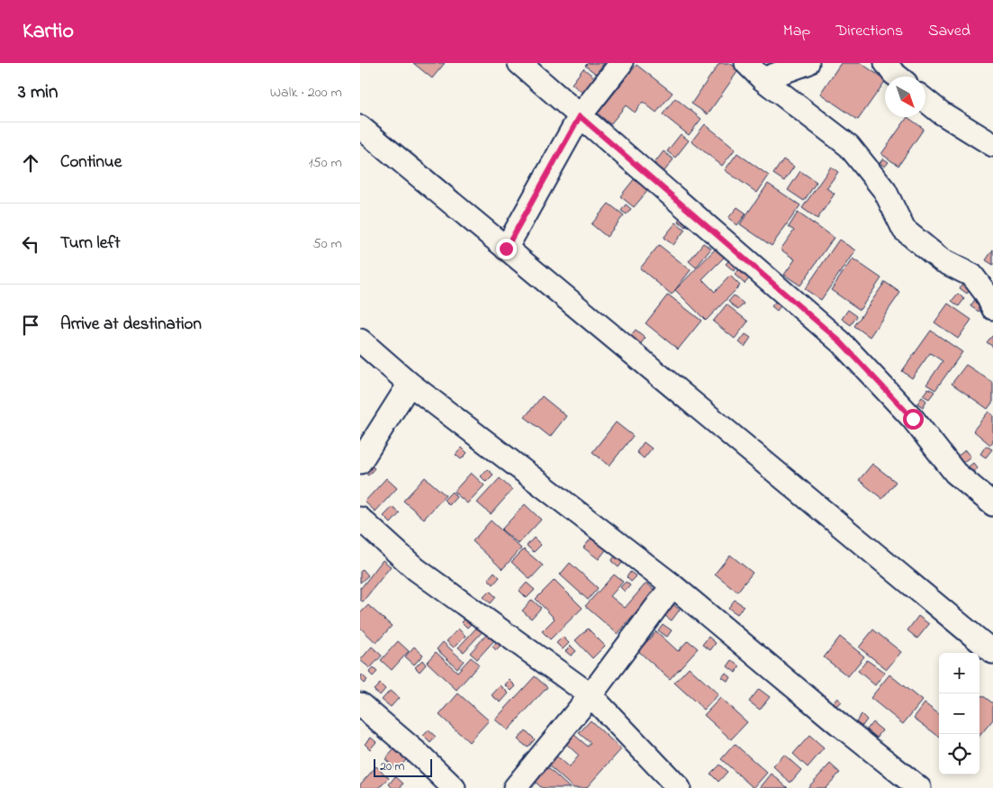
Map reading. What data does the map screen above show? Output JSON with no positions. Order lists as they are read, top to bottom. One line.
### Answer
{"scale_bar":"20 m","north":"bottom right","page":{"header":"Kartio","nav":["Map","Directions","Saved"],"heading":["3 min","Walk · 200 m"],"list":[["Continue","150 m"],["Turn left","50 m"],"Arrive at destination"],"map_buttons":["+","−"],"scale":"20 m"}}
